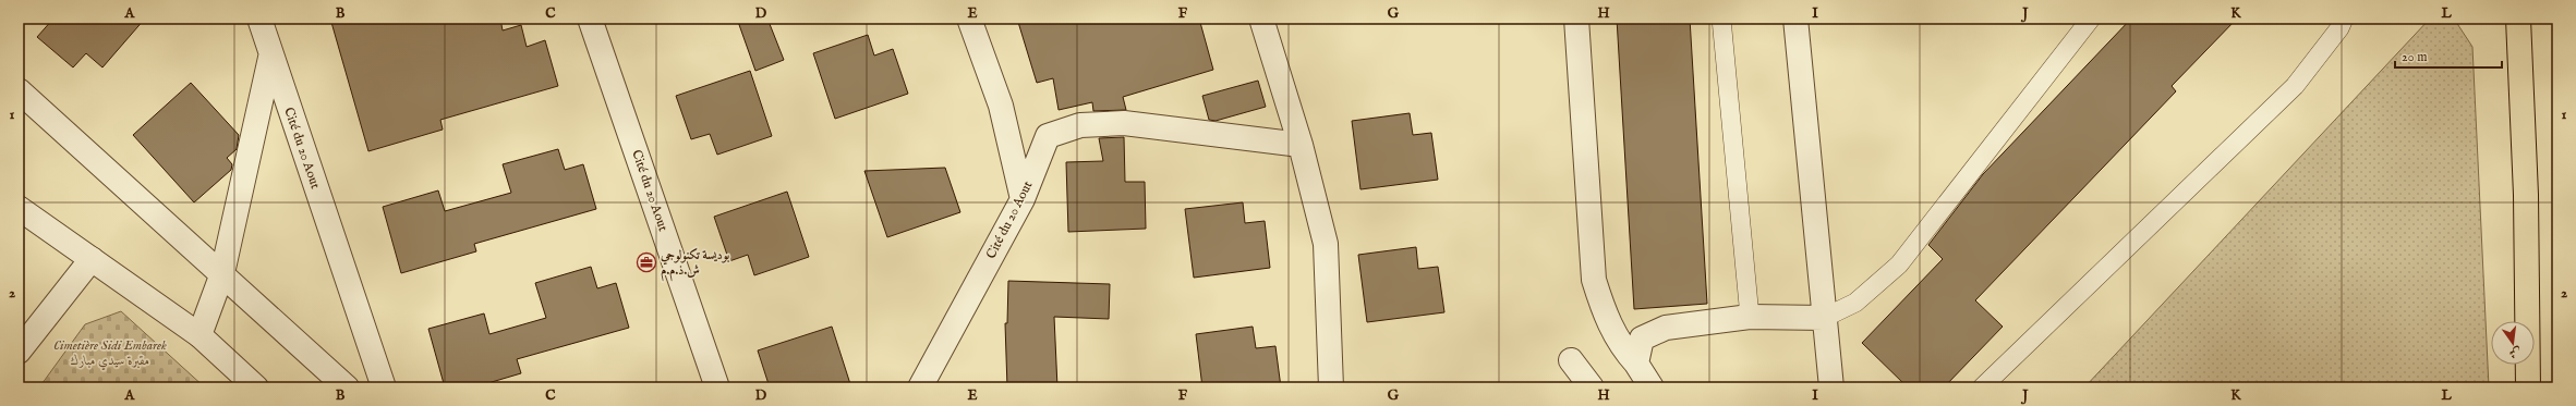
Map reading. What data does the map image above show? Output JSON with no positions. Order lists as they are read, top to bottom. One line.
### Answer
{"streets":{"street":["Cité du 20 Aout"]},"parks":["Cimetière Sidi Embarek مقبرة سيدي مبارك"],"places":{"office":["بوديسة تكنولوجي ش.ذ.م.م"]},"scale_bar":"20 m","north":"bottom","grid":{"columns":["A","B","C","D","E","F","G","H","I","J","K","L"],"rows":["1","2"]}}
